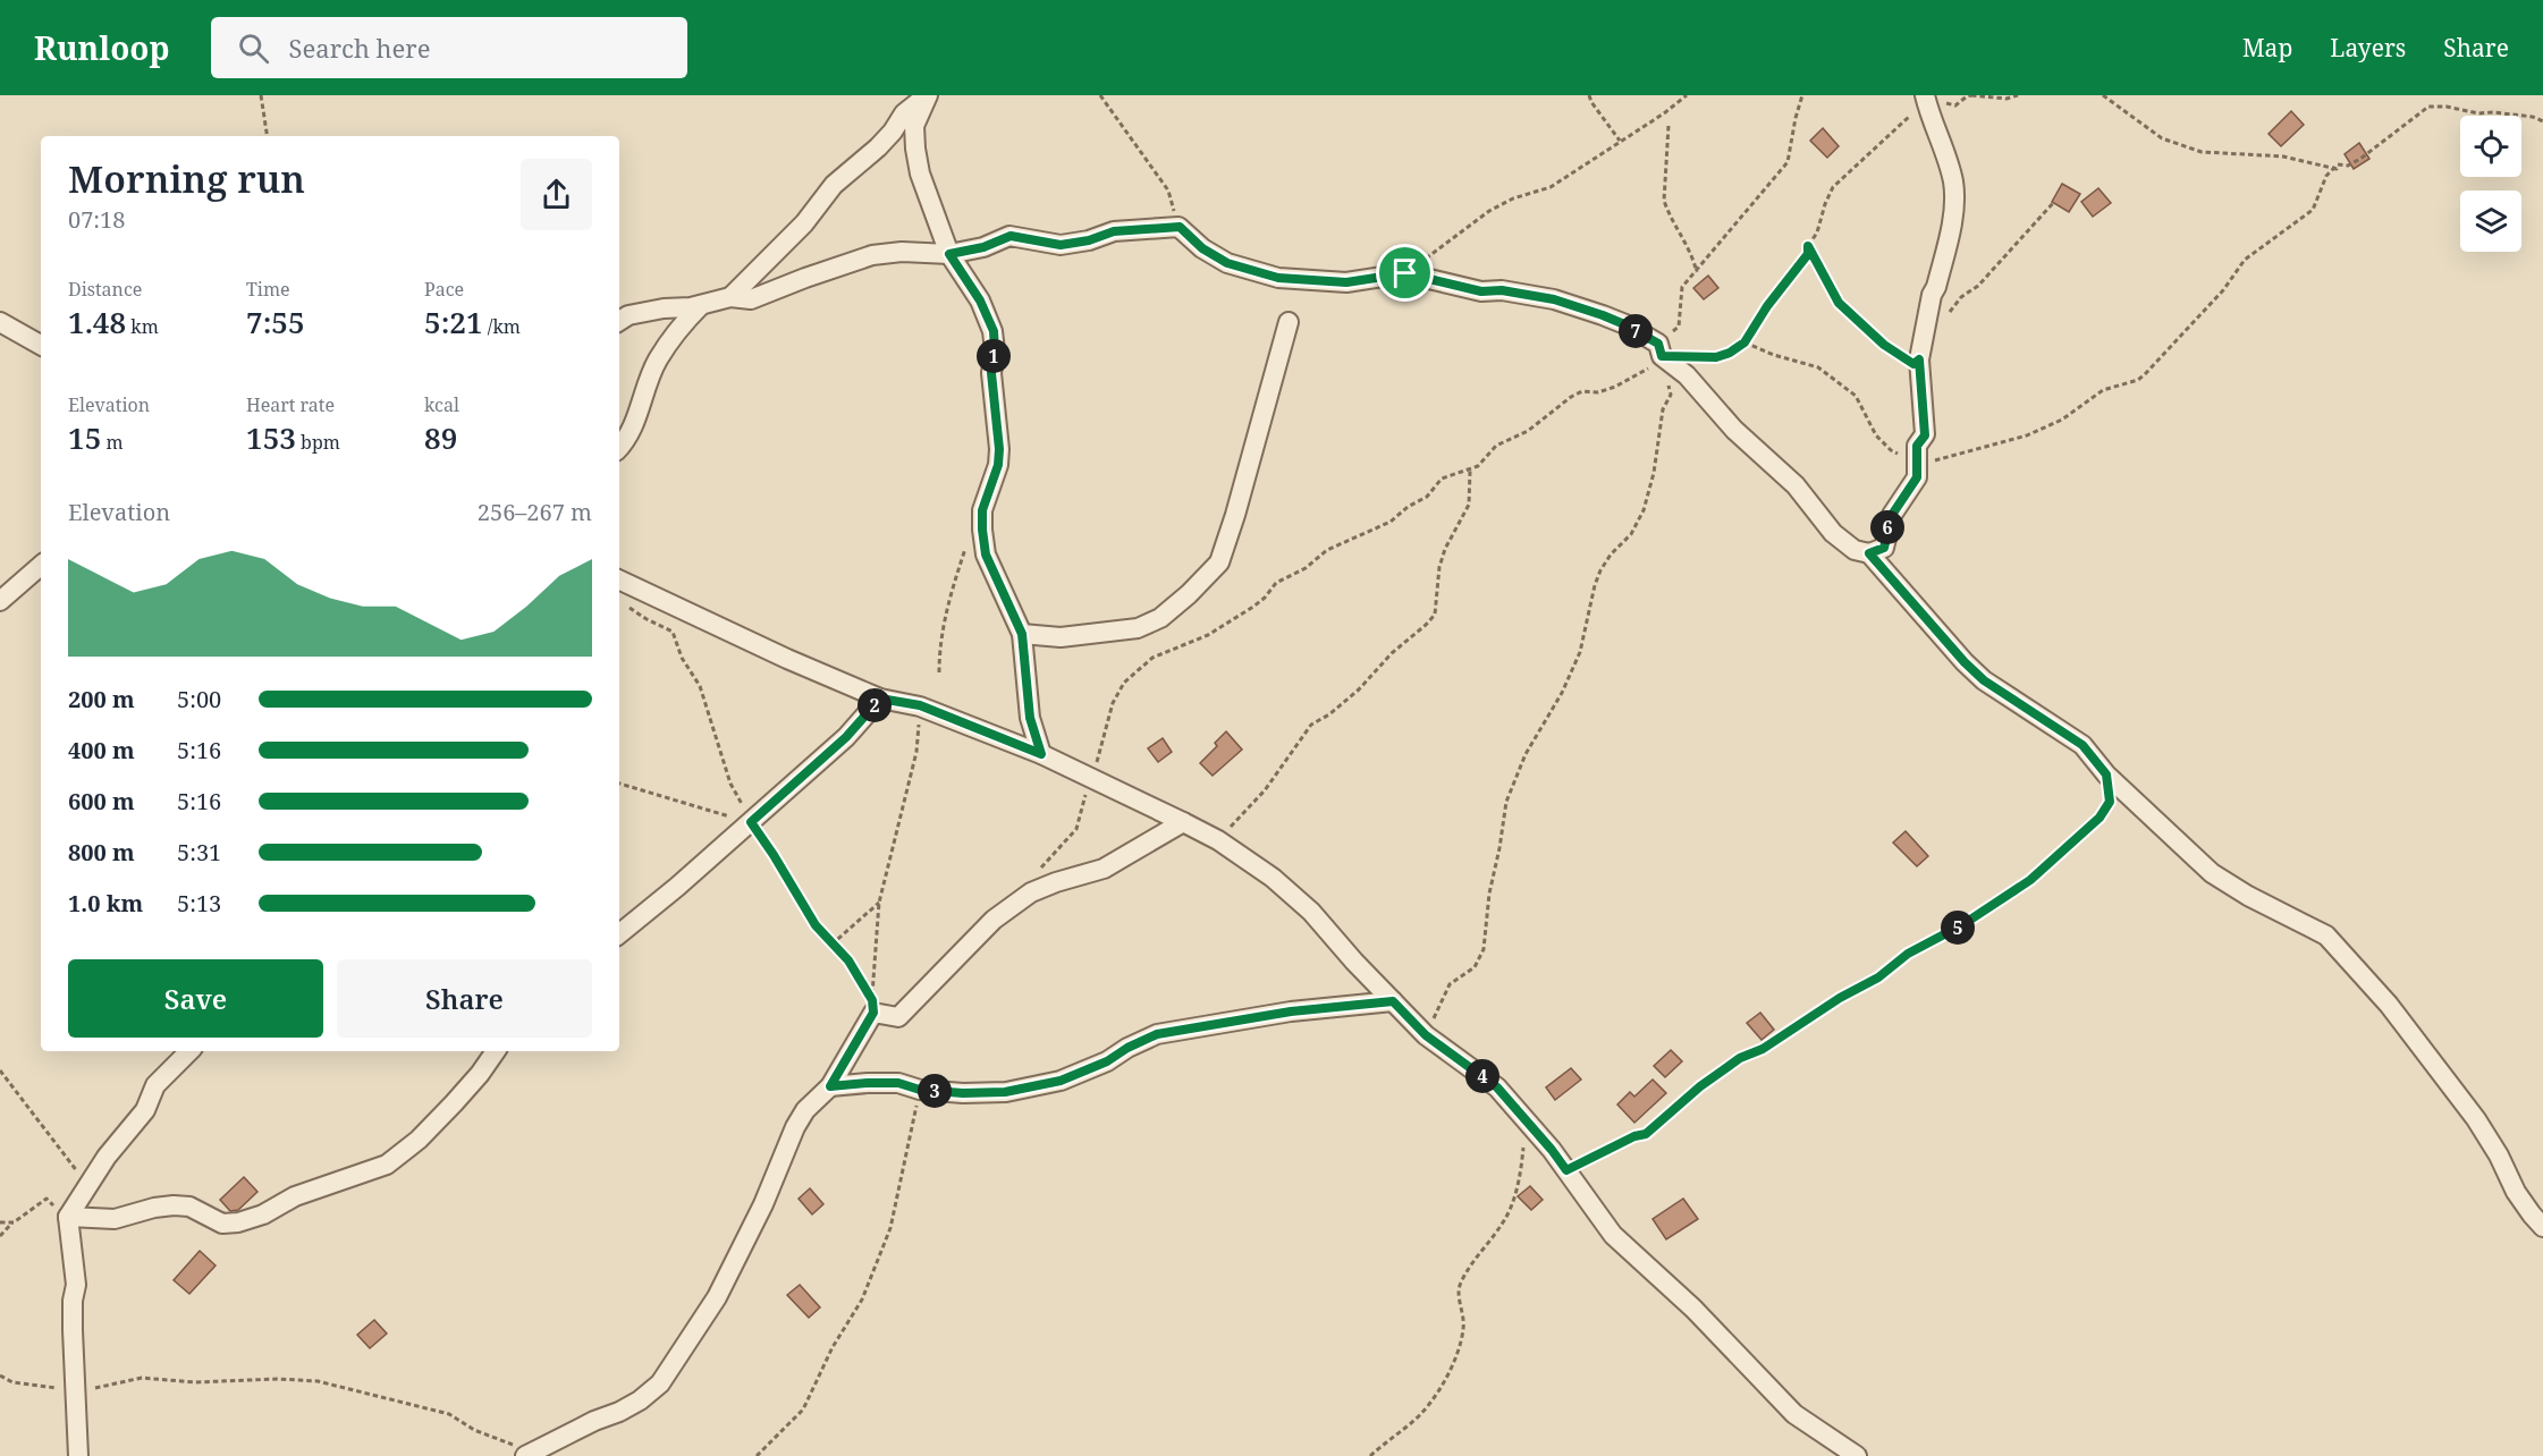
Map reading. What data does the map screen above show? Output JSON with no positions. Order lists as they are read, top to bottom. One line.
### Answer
{"page":{"header":"Runloop","search":"Search here","nav":["Map","Layers","Share"],"heading":["Morning run","07:18"],"stats":[["Distance","1.48 km"],["Time","7:55"],["Pace","5:21 /km"],["Elevation","15 m"],["Heart rate","153 bpm"],["kcal","89"]],"pins":["7","1","6","2","5","4","3"],"chart":["Elevation","256–267 m"],"list":[{"name":"200 m","note":"5:00"},{"name":"400 m","note":"5:16"},{"name":"600 m","note":"5:16"},{"name":"800 m","note":"5:31"},{"name":"1.0 km","note":"5:13"}],"buttons":["Save","Share"]}}
